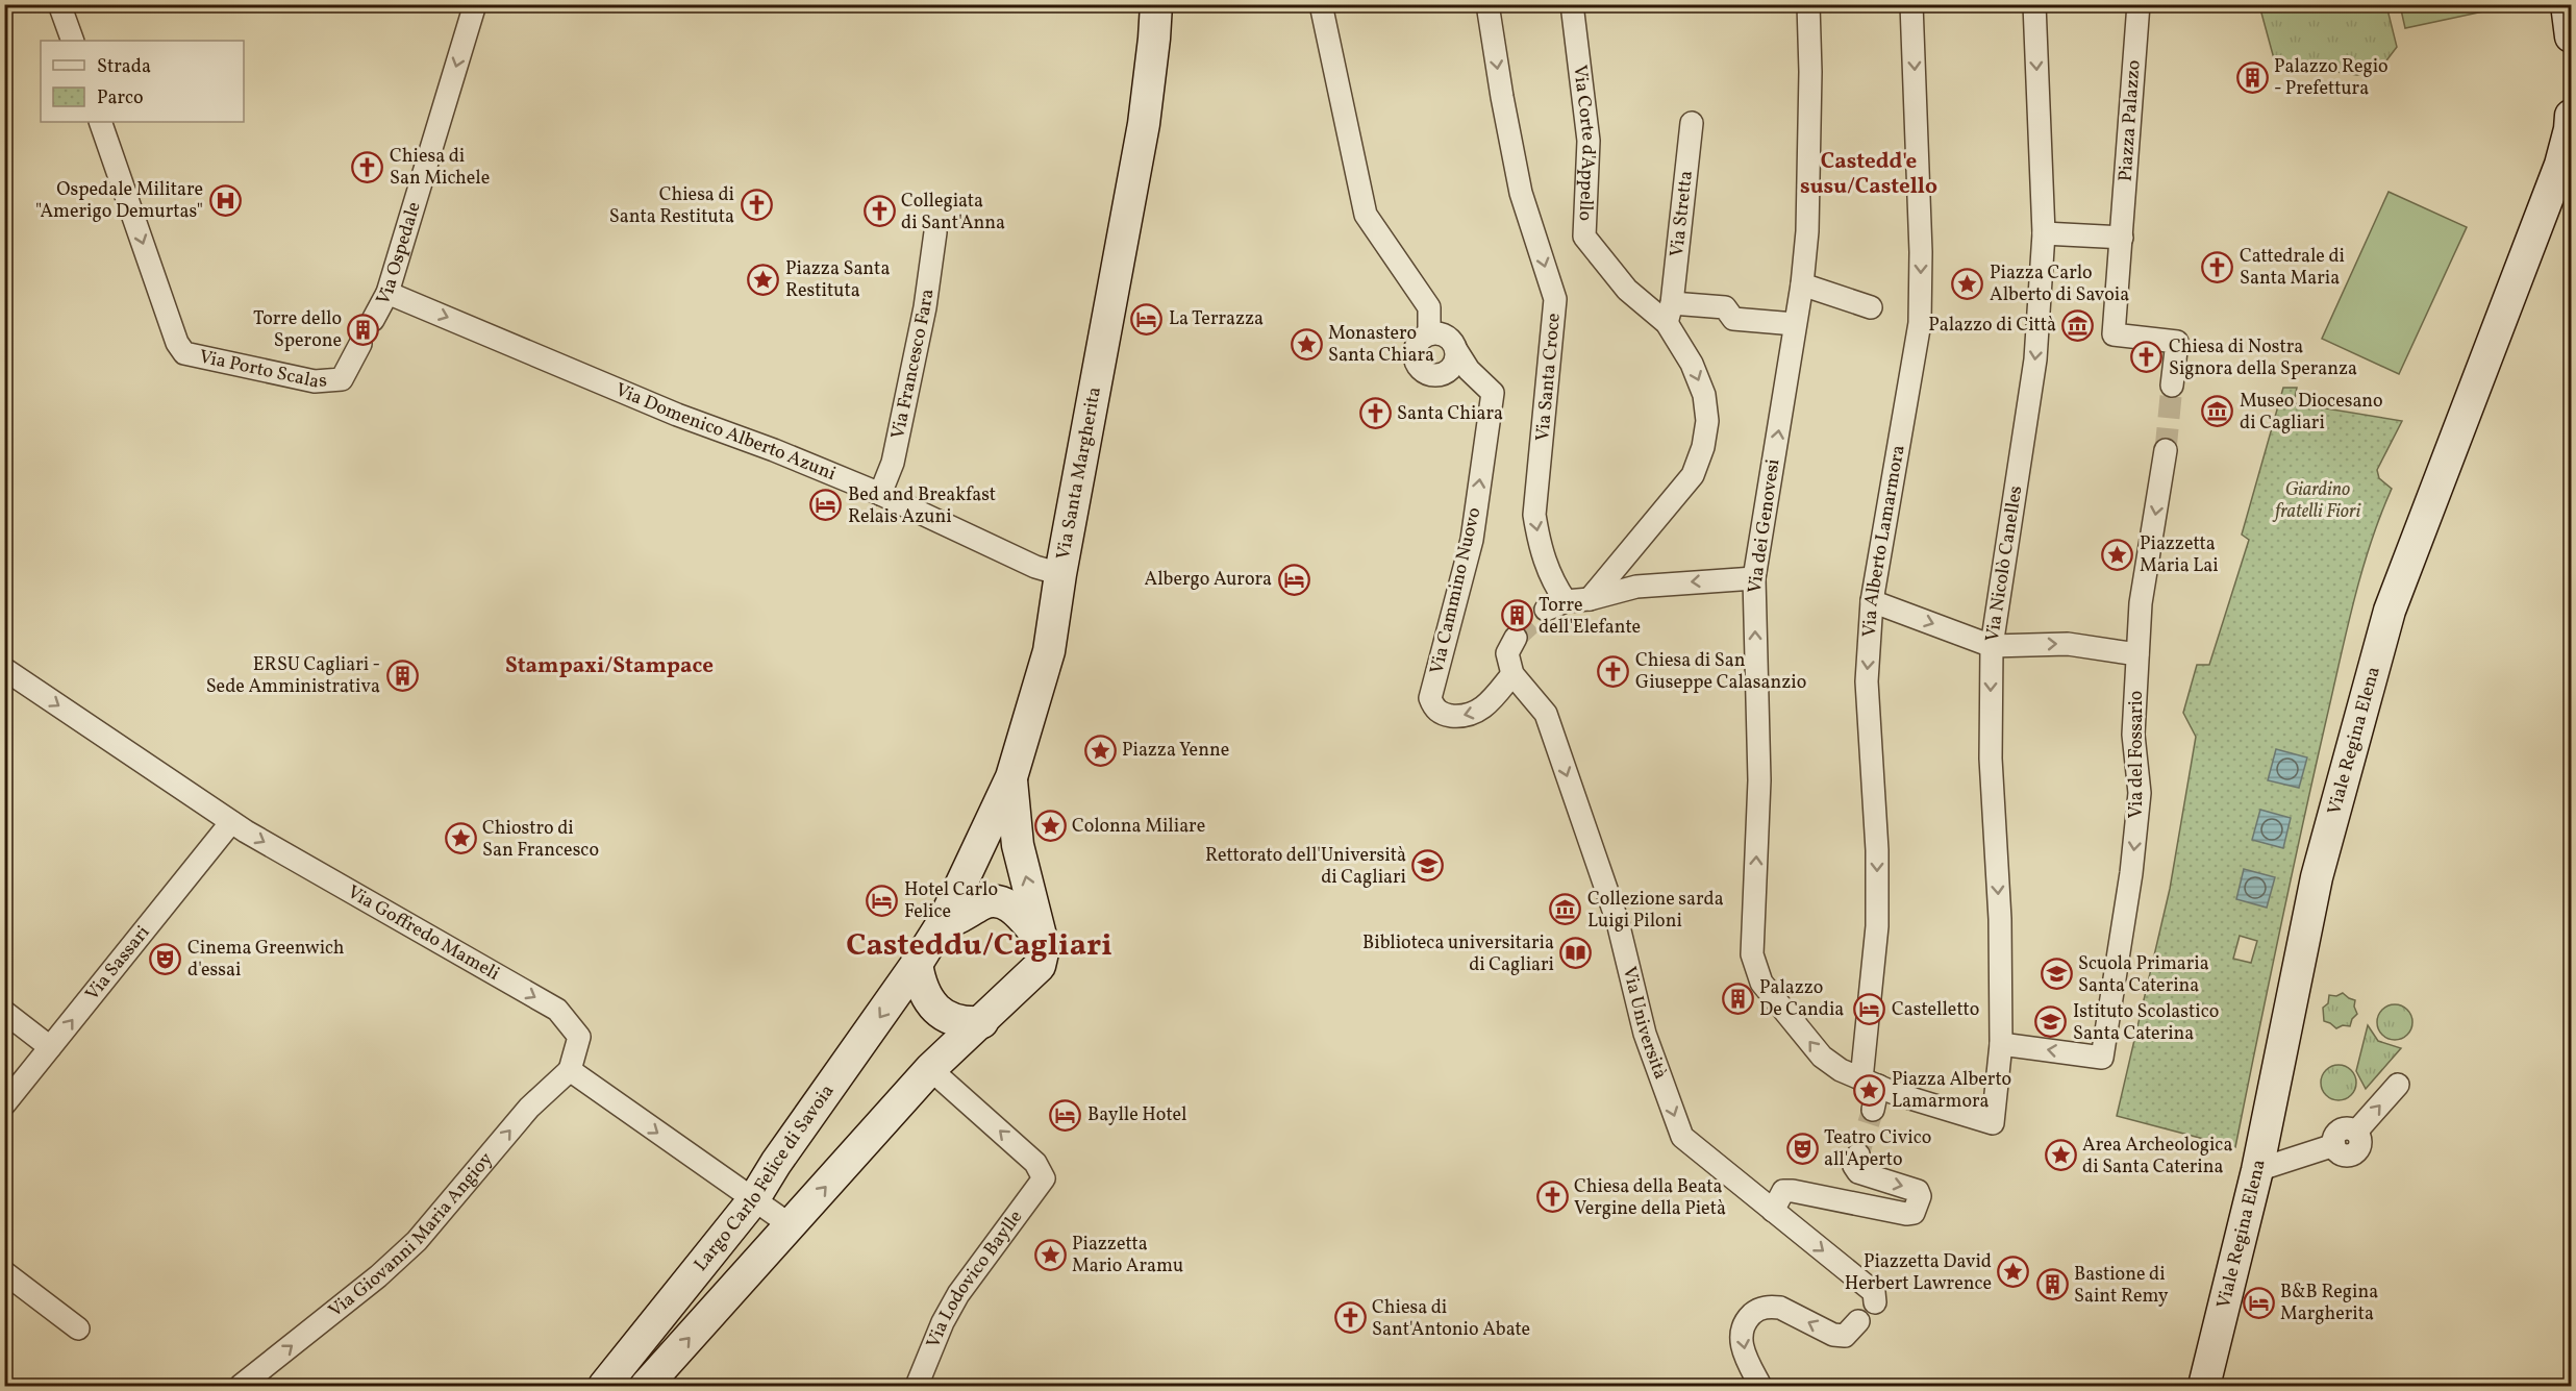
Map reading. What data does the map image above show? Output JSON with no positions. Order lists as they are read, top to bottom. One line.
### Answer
{"streets":{"street":["Piazza Palazzo","Via Corte d'Appello","Via Stretta","Via Ospedale","Via Francesco Fara","Via Porto Scalas","Via Santa Croce","Via Domenico Alberto Azuni","Via Santa Margherita","Via dei Genovesi","Via Alberto Lamarmora","Via Nicolò Canelles","Via Cammino Nuovo","Viale Regina Elena","Via del Fossario","Via Goffredo Mameli","Via Sassari","Via Università","Largo Carlo Felice di Savoia","Via Giovanni Maria Angioy","Via Lodovico Baylle"]},"crossings":[["Via Corte d'Appello","Via Stretta"],["Via Ospedale","Via Domenico Alberto Azuni"],["Via Francesco Fara","Via Domenico Alberto Azuni"],["Via Domenico Alberto Azuni","Via Santa Margherita"],["Via Santa Margherita","Largo Carlo Felice di Savoia"],["Via dei Genovesi","Via Alberto Lamarmora"],["Via dei Genovesi","Via Nicolò Canelles"],["Via Nicolò Canelles","Via del Fossario"],["Via Cammino Nuovo","Via Università"],["Via Goffredo Mameli","Via Sassari"],["Via Goffredo Mameli","Via Giovanni Maria Angioy"]],"one_way":["Via Corte d'Appello","Via Ospedale","Via Domenico Alberto Azuni","Via dei Genovesi","Via Alberto Lamarmora","Via Nicolò Canelles","Via del Fossario","Via Goffredo Mameli","Via Sassari","Via Università","Via Giovanni Maria Angioy"],"districts":["Castedd'e susu/Castello","Stampaxi/Stampace","Casteddu/Cagliari"],"parks":["Giardino fratelli Fiori"],"places":{"building":["Palazzo Regio - Prefettura","Torre dello Sperone","Torre dell'Elefante","ERSU Cagliari - Sede Amministrativa","Palazzo De Candia","Bastione di Saint Remy"],"church":["Chiesa di San Michele","Chiesa di Santa Restituta","Collegiata di Sant'Anna","Cattedrale di Santa Maria","Chiesa di Nostra Signora della Speranza","Santa Chiara","Chiesa di San Giuseppe Calasanzio","Chiesa della Beata Vergine della Pietà","Chiesa di Sant'Antonio Abate"],"hospital":["Ospedale Militare \"Amerigo Demurtas\""],"place":["Piazza Santa Restituta","Piazza Carlo Alberto di Savoia","Monastero Santa Chiara","Piazzetta Maria Lai","Piazza Yenne","Colonna Miliare","Chiostro di San Francesco","Piazza Alberto Lamarmora","Area Archeologica di Santa Caterina","Piazzetta Mario Aramu","Piazzetta David Herbert Lawrence"],"hotel":["La Terrazza","Bed and Breakfast Relais Azuni","Albergo Aurora","Hotel Carlo Felice","Castelletto","Baylle Hotel","B&B Regina Margherita"],"museum":["Palazzo di Città","Museo Diocesano di Cagliari","Collezione sarda Luigi Piloni"],"school or university":["Rettorato dell'Università di Cagliari","Scuola Primaria Santa Caterina","Istituto Scolastico Santa Caterina"],"library":["Biblioteca universitaria di Cagliari"],"theatre":["Cinema Greenwich d'essai","Teatro Civico all'Aperto"]},"legend":["Strada","Parco"]}
